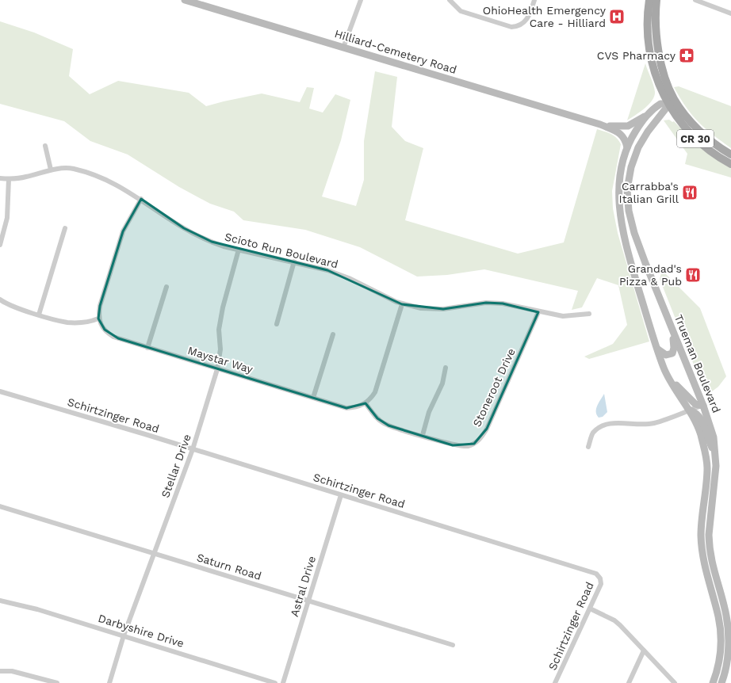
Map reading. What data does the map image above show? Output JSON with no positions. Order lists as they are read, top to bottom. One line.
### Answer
{"streets":{"main road":["Hilliard-Cemetery Road","CR 30","Trueman Boulevard"],"street":["Scioto Run Boulevard","Maystar Way","Stoneroot Drive","Schirtzinger Road","Stellar Drive","Saturn Road","Astral Drive","Darbyshire Drive"]},"crossings":[["CR 30","Trueman Boulevard"],["Scioto Run Boulevard","Stoneroot Drive"],["Scioto Run Boulevard","Stellar Drive"],["Maystar Way","Stoneroot Drive"],["Maystar Way","Stellar Drive"],["Schirtzinger Road","Stellar Drive"],["Schirtzinger Road","Astral Drive"],["Stellar Drive","Saturn Road"],["Stellar Drive","Darbyshire Drive"],["Saturn Road","Astral Drive"]],"places":{"hospital":["OhioHealth Emergency Care - Hilliard"],"pharmacy":["CVS Pharmacy"],"restaurant":["Carrabba's Italian Grill","Grandad's Pizza & Pub"]}}
